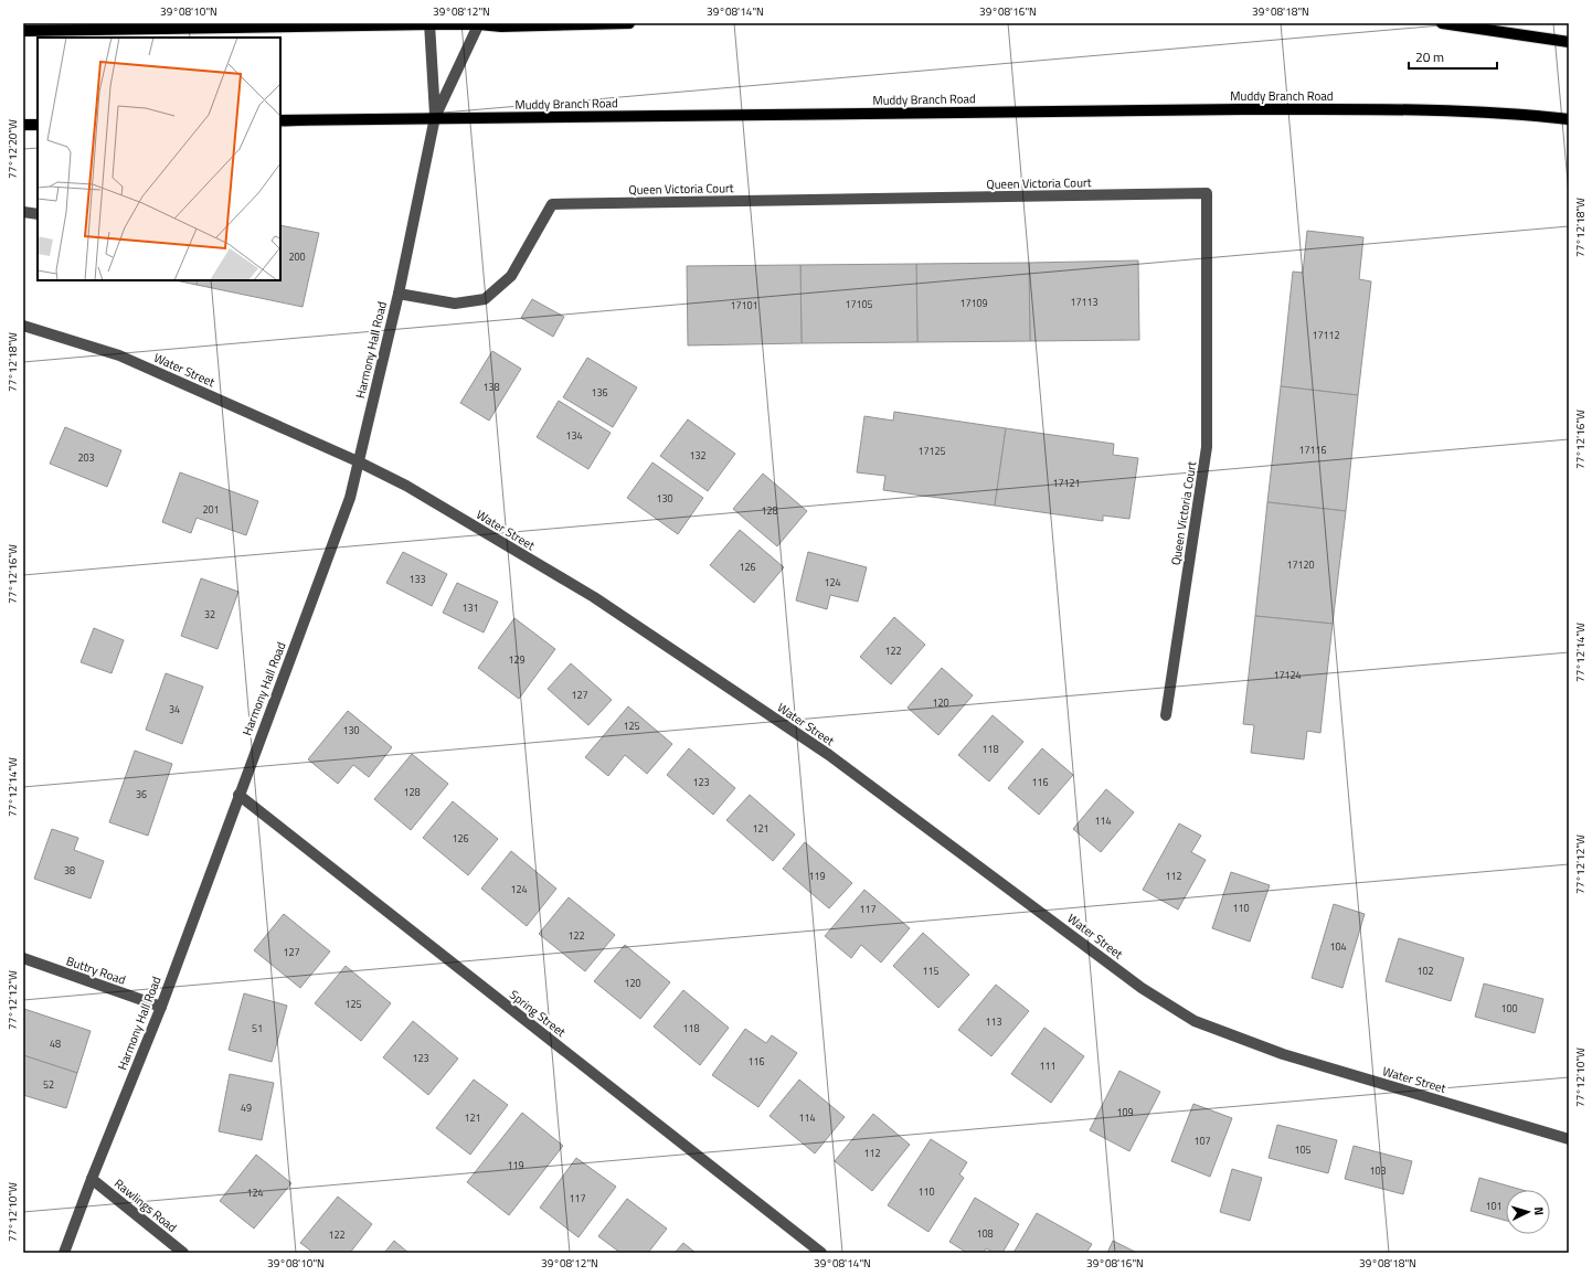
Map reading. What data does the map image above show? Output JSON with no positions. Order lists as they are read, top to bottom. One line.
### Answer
{"streets":{"main road":["Muddy Branch Road"],"street":["Queen Victoria Court","Harmony Hall Road","Water Street","Buttry Road","Spring Street","Rawlings Road"]},"crossings":[["Muddy Branch Road","Harmony Hall Road"],["Queen Victoria Court","Harmony Hall Road"],["Harmony Hall Road","Water Street"],["Harmony Hall Road","Buttry Road"],["Harmony Hall Road","Spring Street"],["Harmony Hall Road","Rawlings Road"]],"house_numbers":["200","17113","17109","17105","17101","17112","138","136","134","17116","17125","132","203","17121","130","201","128","17120","126","133","124","131","32","122","129","17124","127","120","34","125","130","118","123","116","128","36","114","121","126","38","119","112","124","110","117","122","104","127","115","102","120","125","100","113","51","118","48","123","116","111","52","49","109","121","114","107","105","112","119","103","110","124","117","101","108","122"],"scale_bar":"20 m","north":"right","coordinates":["39°08'10\"N","39°08'12\"N","39°08'14\"N","39°08'16\"N","39°08'18\"N","77°12'20\"W","77°12'18\"W","77°12'16\"W","77°12'14\"W","77°12'12\"W","77°12'10\"W"]}
